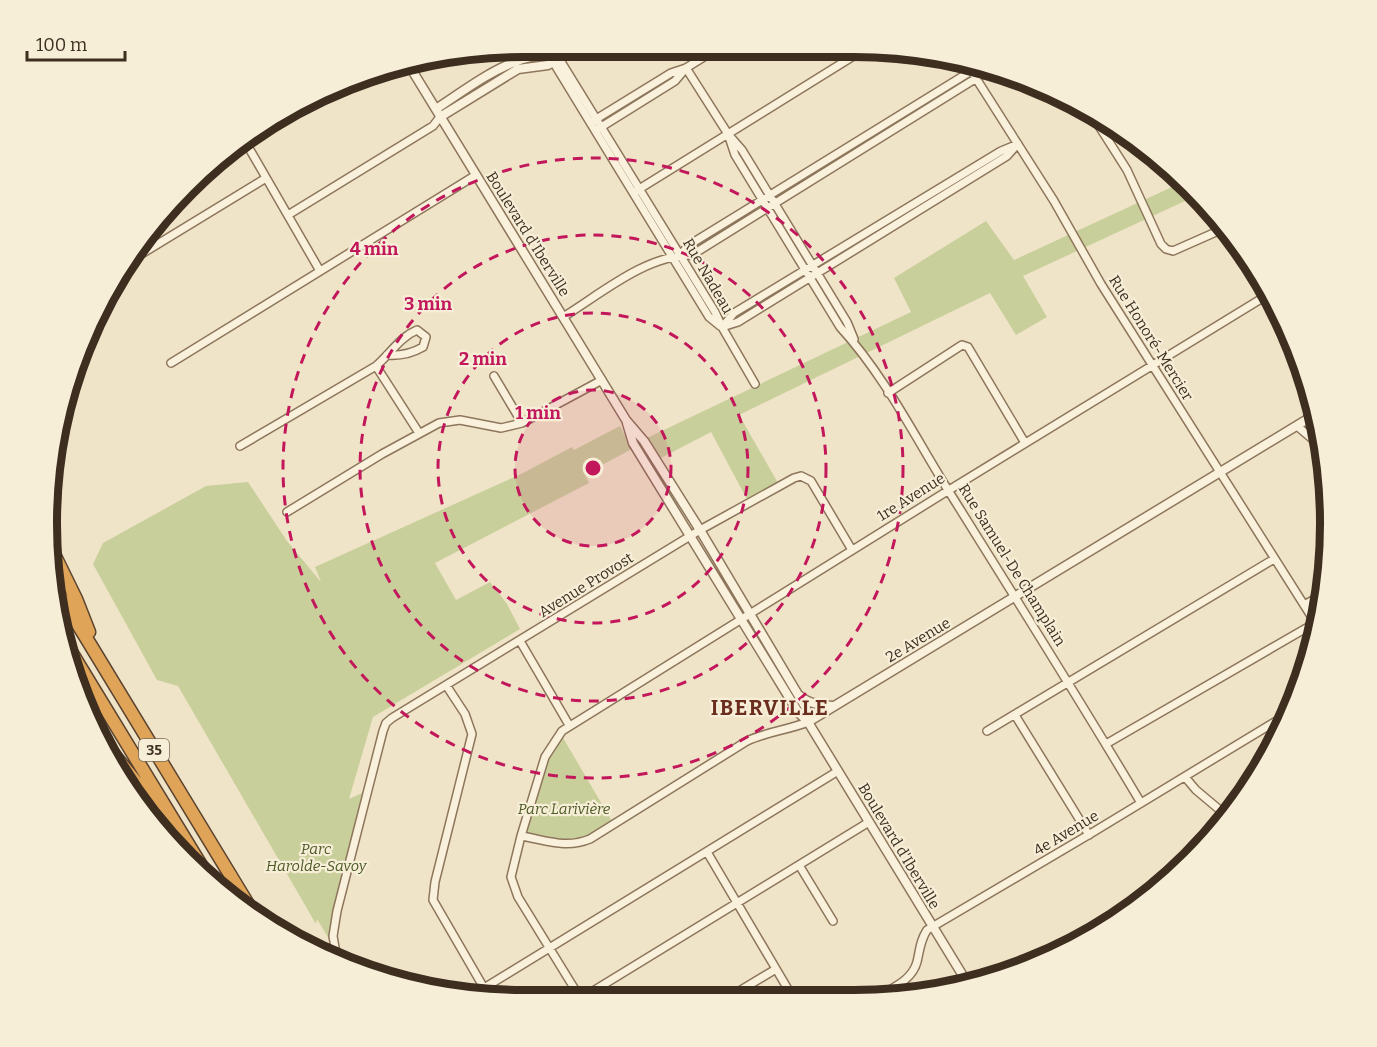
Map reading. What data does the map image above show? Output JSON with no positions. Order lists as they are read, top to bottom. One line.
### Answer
{"streets":{"highway":["35"],"street":["Boulevard d'Iberville","Rue Nadeau","Rue Honoré-Mercier","1re Avenue","Rue Samuel-De Champlain","Avenue Provost","2e Avenue","4e Avenue"]},"crossings":[["Boulevard d'Iberville","1re Avenue"],["Boulevard d'Iberville","Avenue Provost"],["Boulevard d'Iberville","2e Avenue"],["Boulevard d'Iberville","4e Avenue"],["Rue Honoré-Mercier","1re Avenue"],["Rue Honoré-Mercier","2e Avenue"],["1re Avenue","Rue Samuel-De Champlain"],["1re Avenue","Avenue Provost"],["1re Avenue","2e Avenue"],["Rue Samuel-De Champlain","2e Avenue"],["Rue Samuel-De Champlain","4e Avenue"]],"districts":["IBERVILLE"],"parks":["Parc Larivière","Parc Harolde-Savoy"],"scale_bar":"100 m","rings":["4 min","3 min","2 min","1 min"]}
